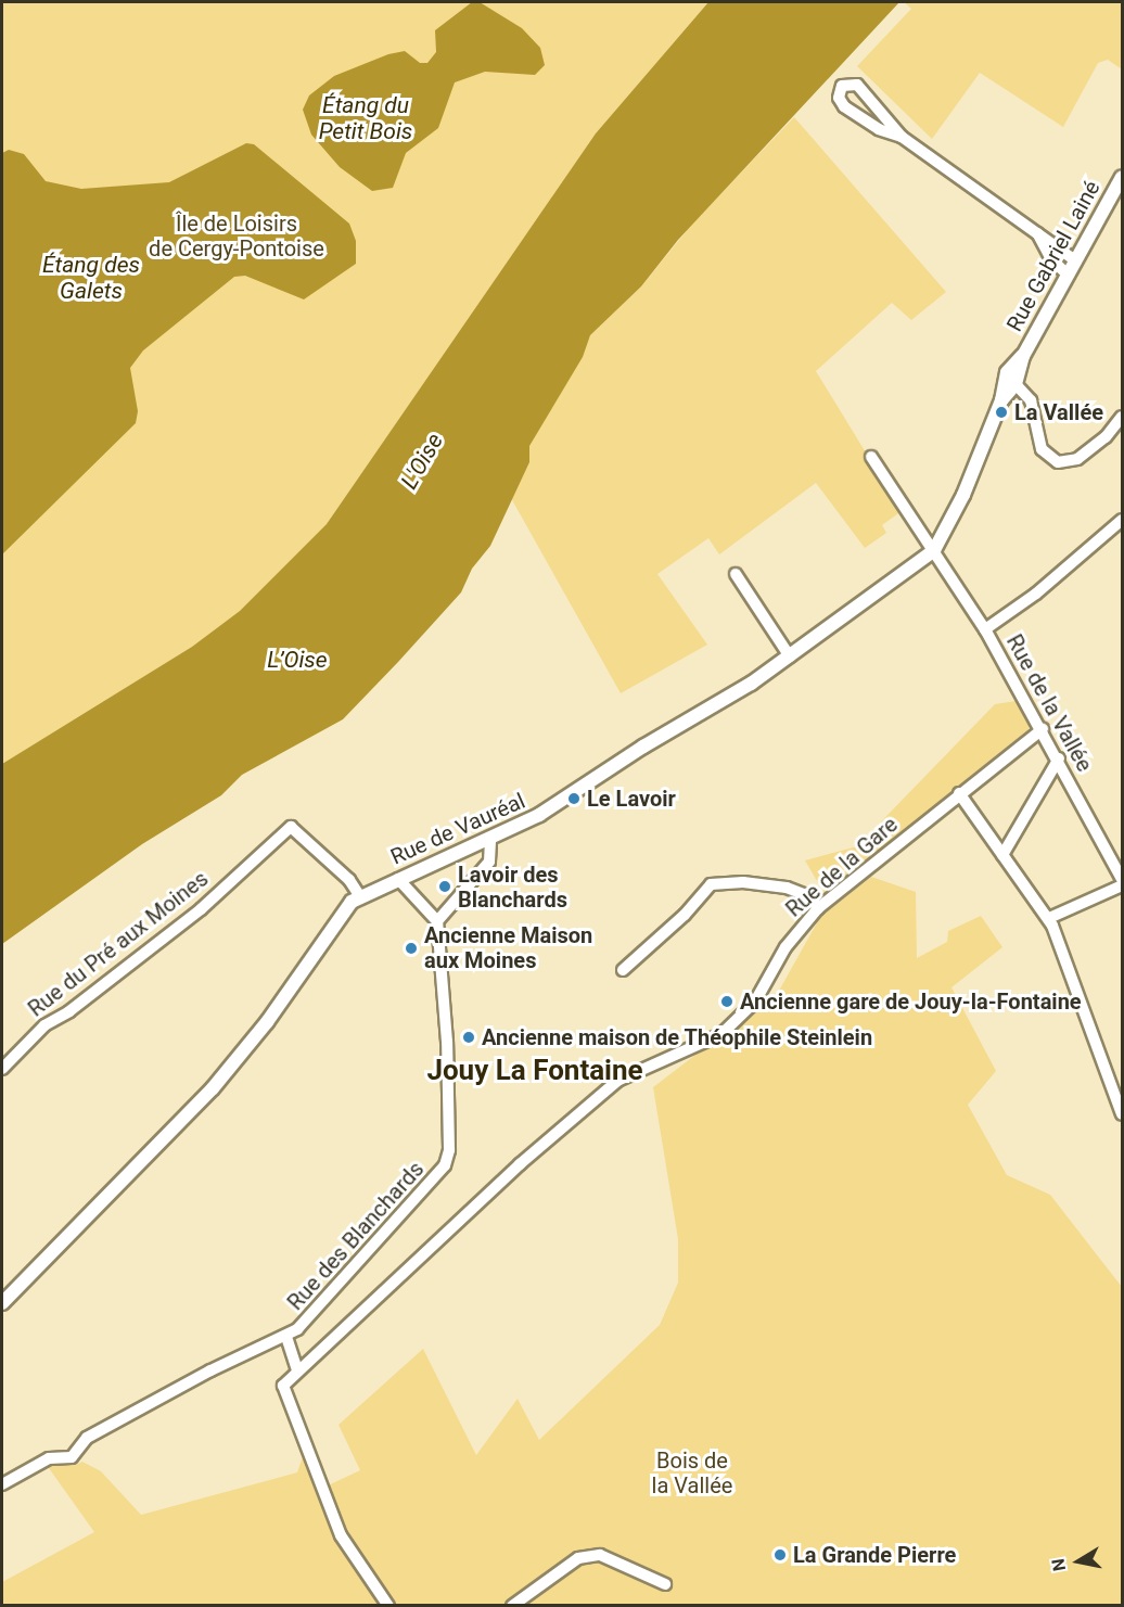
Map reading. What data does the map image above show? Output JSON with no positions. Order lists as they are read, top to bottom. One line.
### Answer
{"streets":{"street":["Rue Gabriel Lainé","Rue de la Vallée","Rue de Vauréal","Rue de la Gare","Rue du Pré aux Moines","Rue des Blanchards"]},"crossings":[["Rue Gabriel Lainé","Rue de la Vallée"],["Rue Gabriel Lainé","Rue de Vauréal"],["Rue de la Vallée","Rue de Vauréal"],["Rue de la Vallée","Rue de la Gare"],["Rue de Vauréal","Rue du Pré aux Moines"],["Rue de la Gare","Rue des Blanchards"]],"districts":["Jouy La Fontaine"],"water":["Étang du Petit Bois","Étang des Galets","L'Oise","L’Oise"],"parks":["Île de Loisirs de Cergy-Pontoise","Bois de la Vallée"],"places":["La Vallée","Le Lavoir","Lavoir des Blanchards","Ancienne Maison aux Moines","Ancienne gare de Jouy-la-Fontaine","Ancienne maison de Théophile Steinlein","La Grande Pierre"],"north":"left"}
